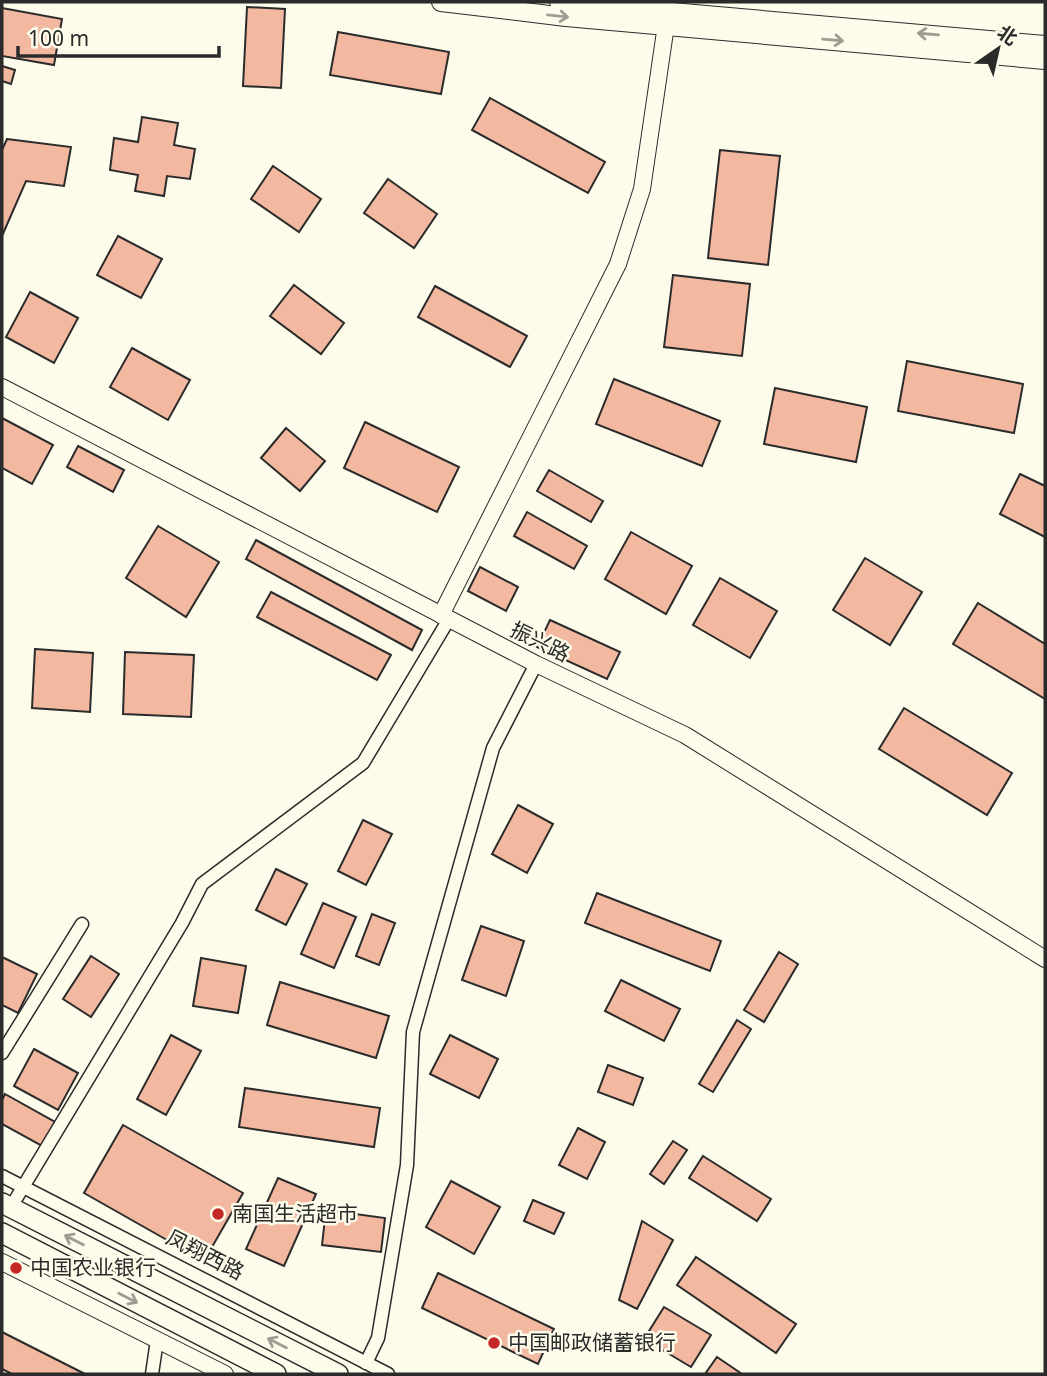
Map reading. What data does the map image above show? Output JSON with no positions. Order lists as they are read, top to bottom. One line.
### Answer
{"streets":{"street":["振兴路","凤翔西路"]},"places":["南国生活超市","中国农业银行","中国邮政储蓄银行"],"scale_bar":"100 m","north":"top right"}
